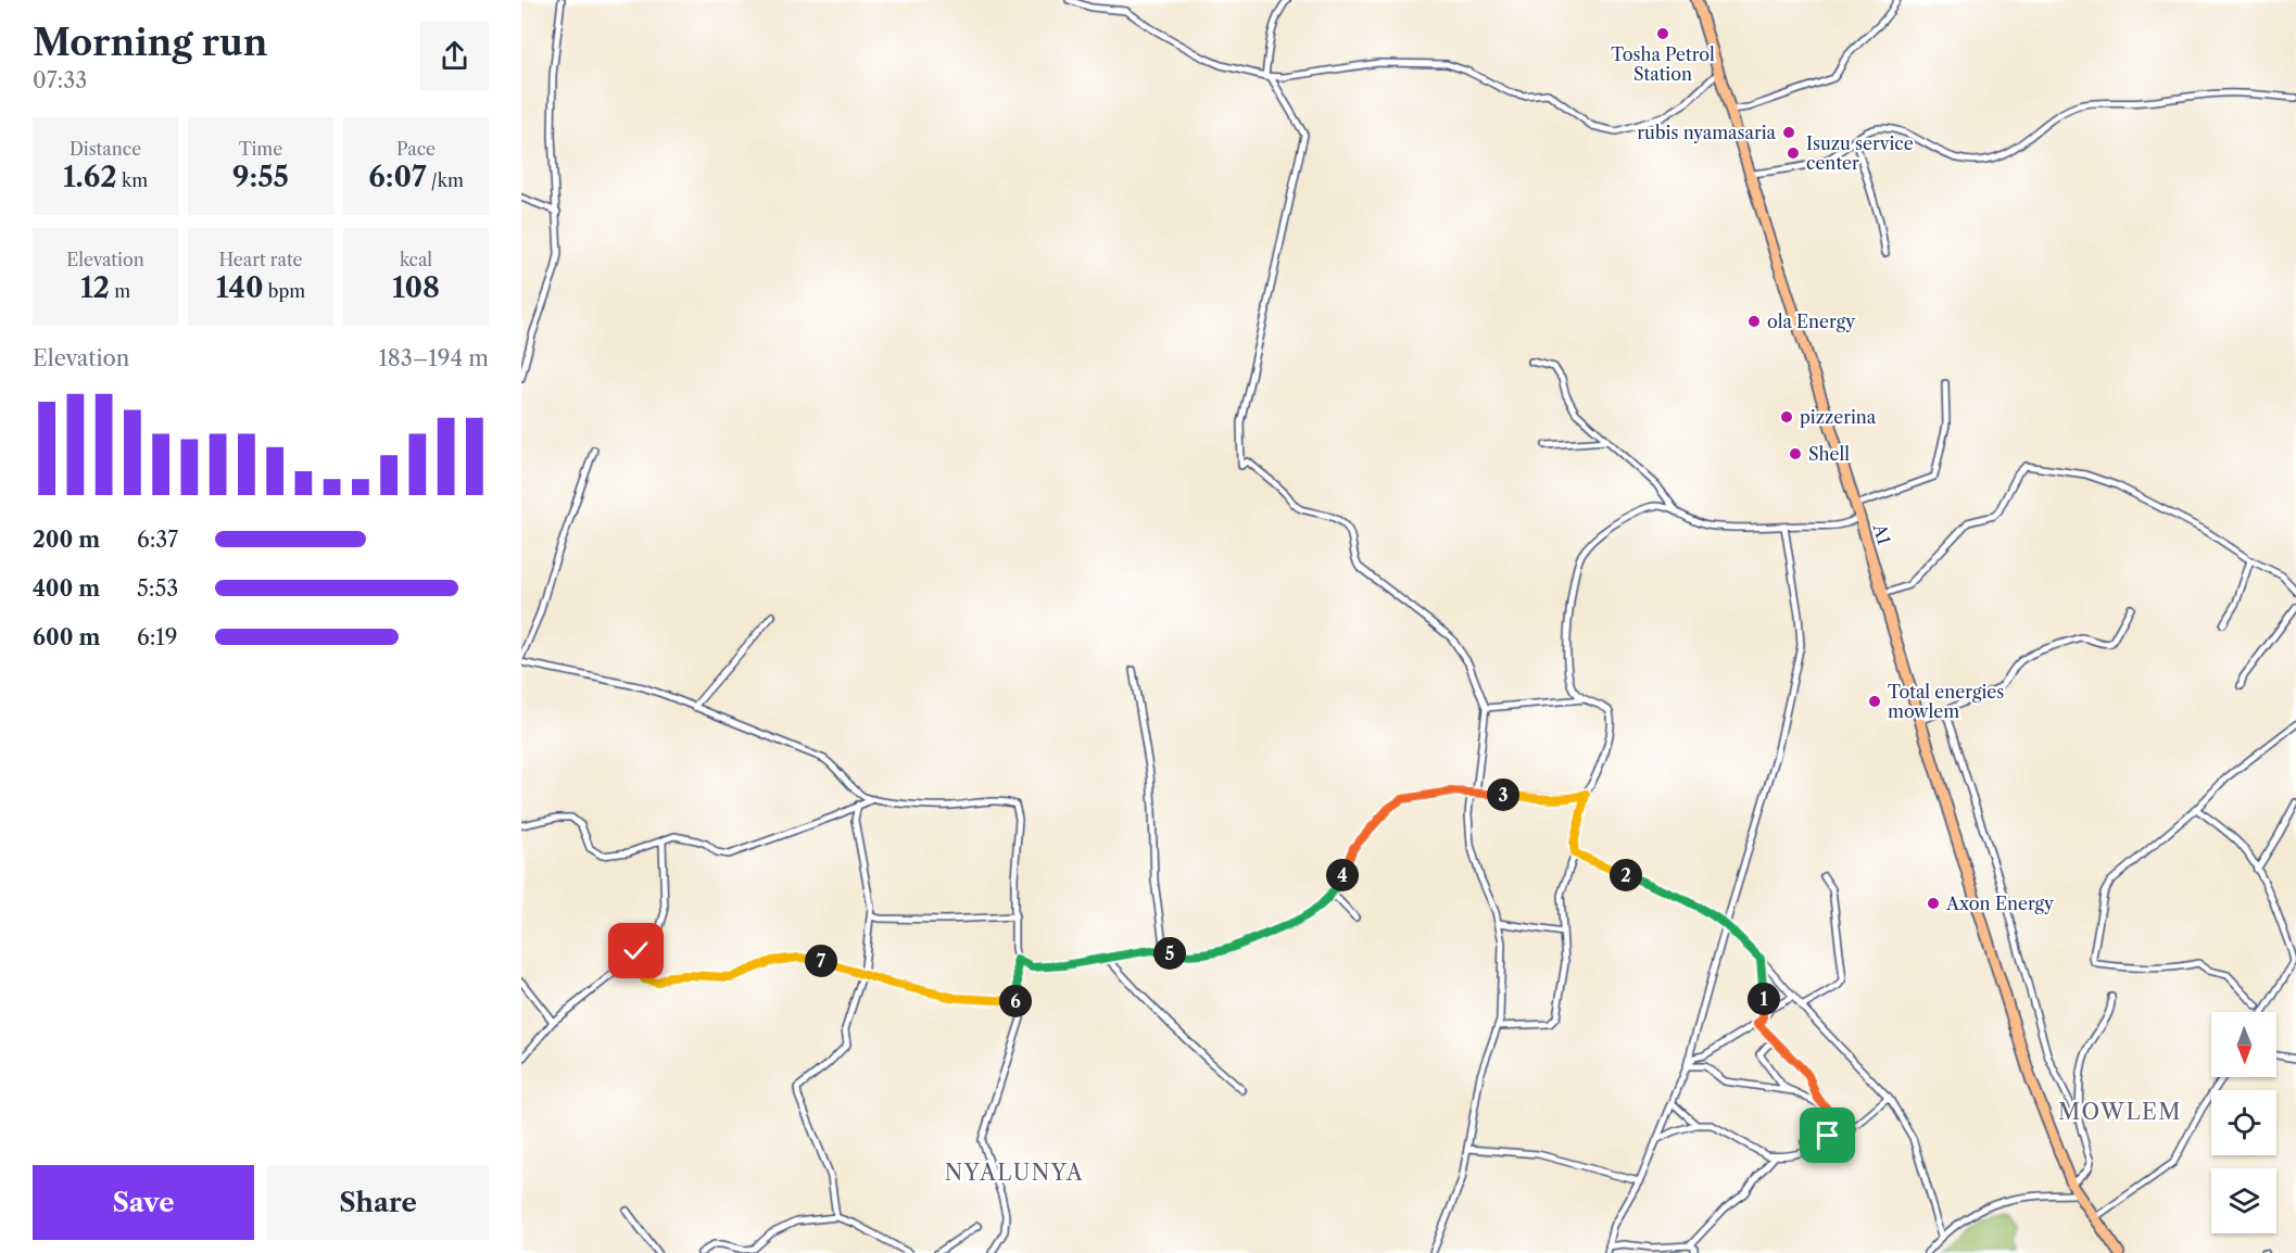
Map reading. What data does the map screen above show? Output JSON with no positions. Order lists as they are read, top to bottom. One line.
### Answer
{"streets":{"highway":["A1"]},"districts":["MOWLEM","NYALUNYA"],"places":["Tosha Petrol Station","rubis nyamasaria","Isuzu service center","ola Energy","pizzerina","Shell","Total energies mowlem","Axon Energy"],"north":"bottom","page":{"heading":["Morning run","07:33"],"stats":[["Distance","1.62 km"],["Time","9:55"],["Pace","6:07 /km"],["Elevation","12 m"],["Heart rate","140 bpm"],["kcal","108"]],"chart":["Elevation","183–194 m"],"list":[{"name":"200 m","note":"6:37"},{"name":"400 m","note":"5:53"},{"name":"600 m","note":"6:19"}],"pins":["3","2","4","5","7","1","6"],"buttons":["Save","Share"]}}
